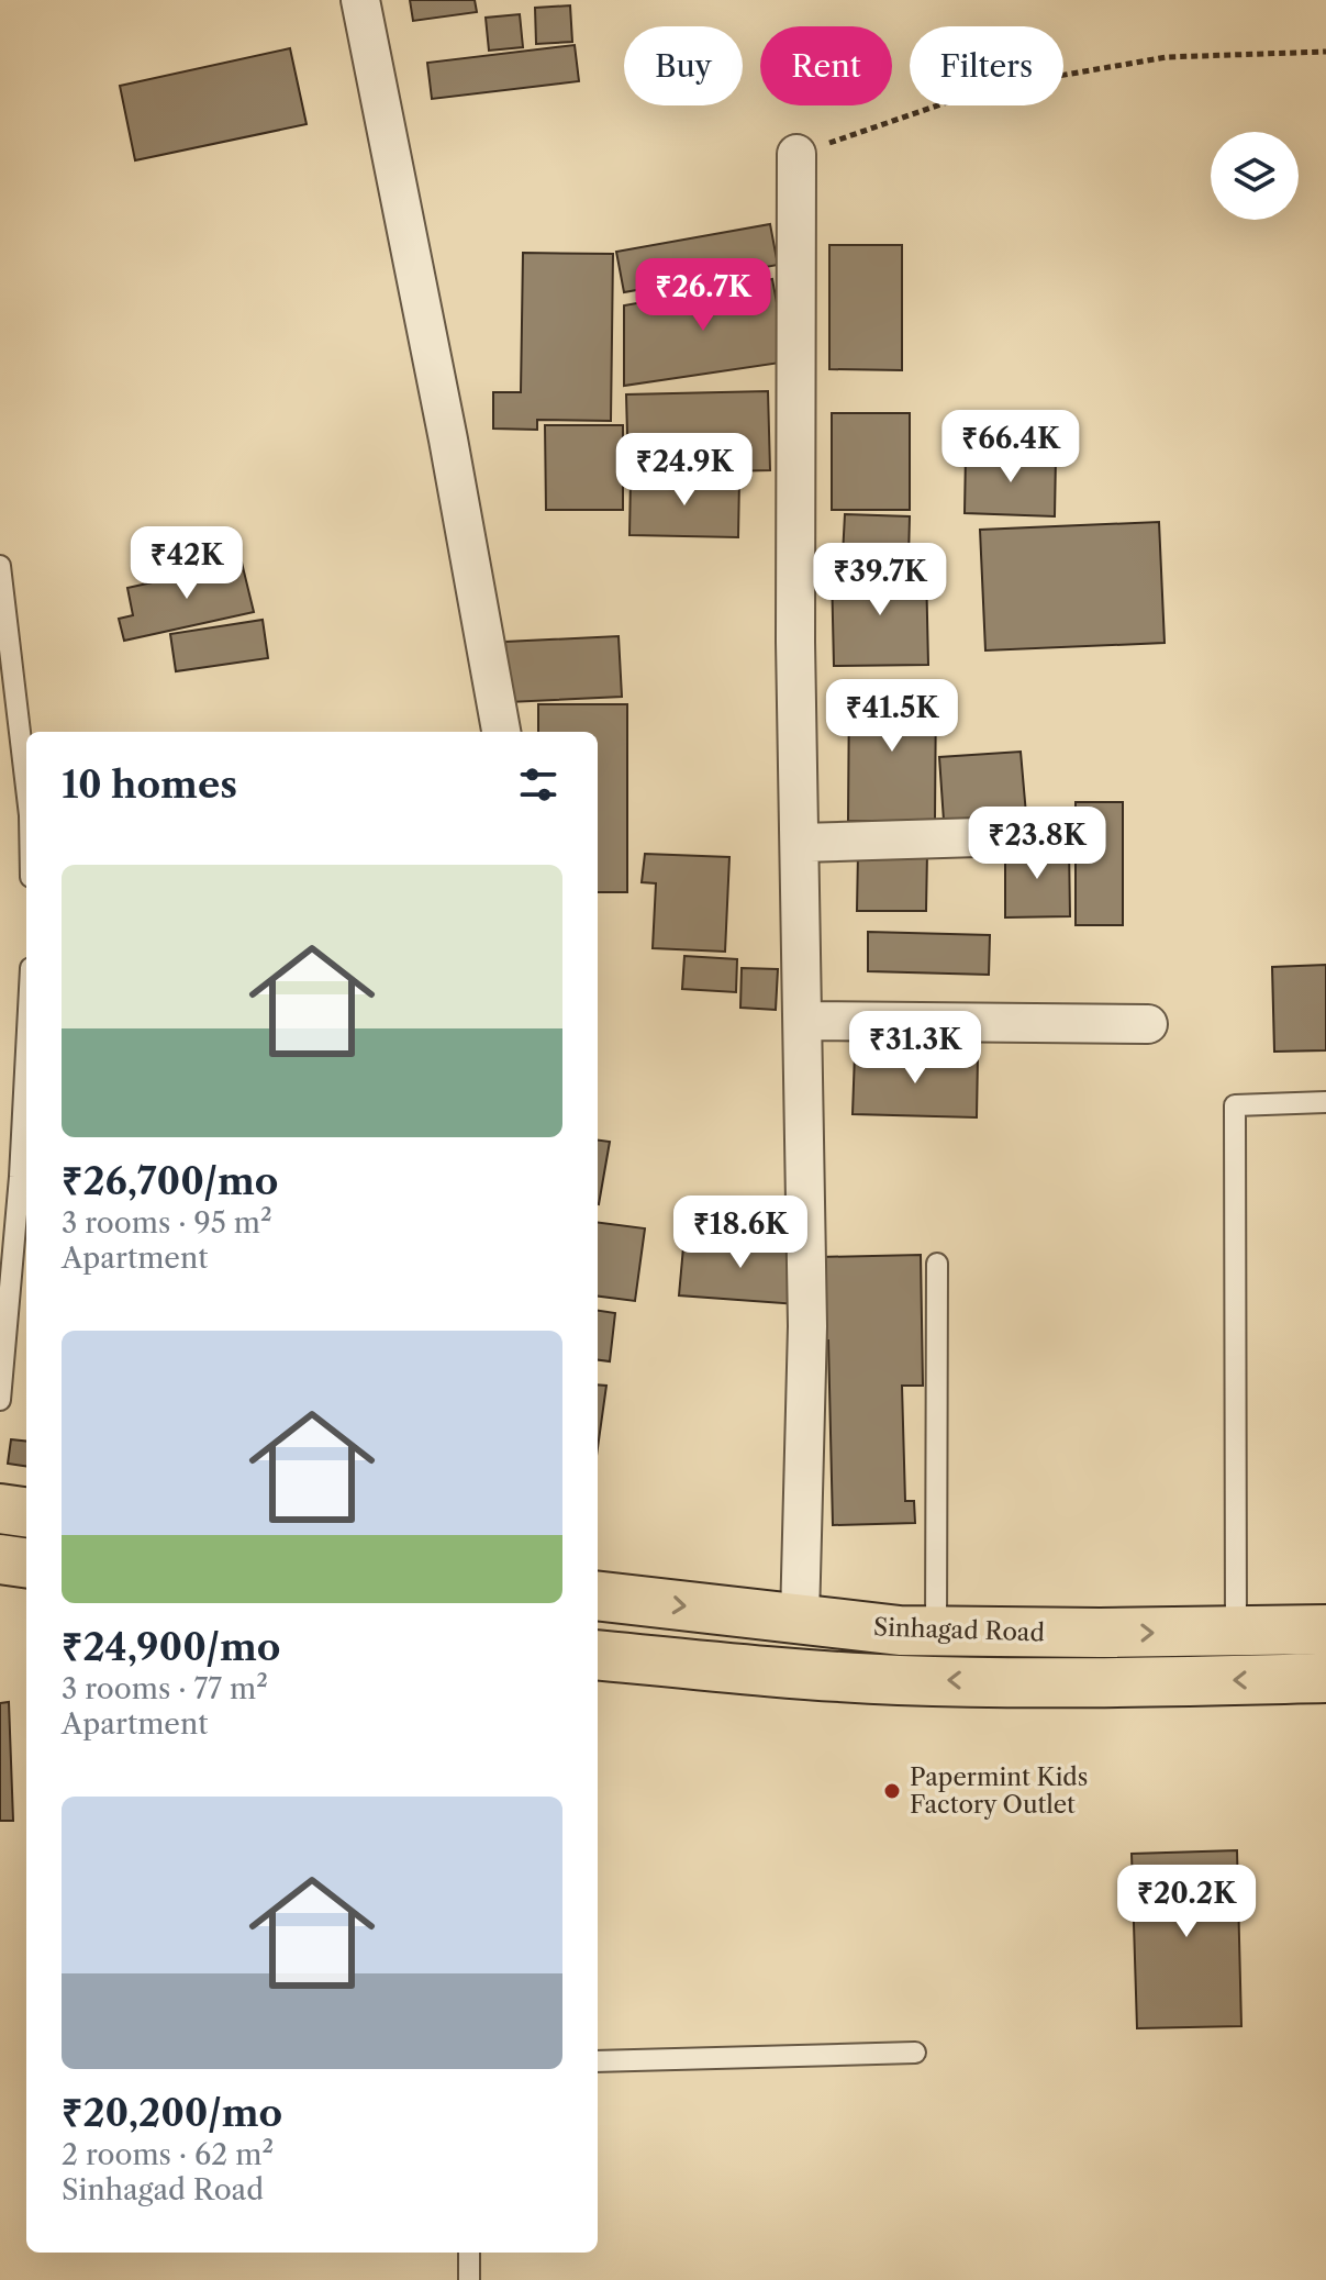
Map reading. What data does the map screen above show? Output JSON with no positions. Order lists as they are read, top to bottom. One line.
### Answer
{"streets":{"main road":["Sinhagad Road"]},"places":["Papermint Kids Factory Outlet"],"page":{"chip":["Buy","Rent","Filters"],"price":["₹26.7K","₹66.4K","₹24.9K","₹42K","₹39.7K","₹41.5K","₹23.8K","₹31.3K","₹18.6K","₹20.2K"],"heading":"10 homes","list":[{"name":"₹26,700/mo","note":"3 rooms · 95 m² · Apartment"},{"name":"₹24,900/mo","note":"3 rooms · 77 m² · Apartment"},{"name":"₹20,200/mo","note":"2 rooms · 62 m² · Sinhagad Road"}]}}
